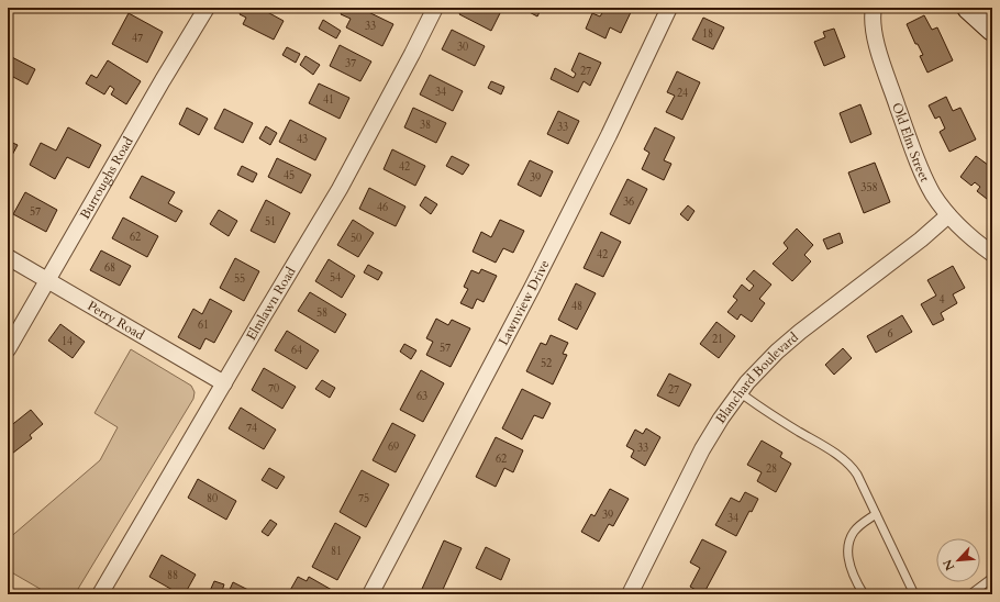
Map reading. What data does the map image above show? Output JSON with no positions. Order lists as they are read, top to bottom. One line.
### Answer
{"streets":{"street":["Old Elm Street","Burroughs Road","Elmlawn Road","Lawnview Drive","Perry Road","Blanchard Boulevard"]},"crossings":[["Old Elm Street","Blanchard Boulevard"],["Burroughs Road","Perry Road"],["Elmlawn Road","Perry Road"]],"house_numbers":["33","18","47","30","37","27","34","24","41","38","33","43","42","45","39","358","36","46","57","51","62","50","42","68","54","55","4","48","58","61","6","21","14","57","64","52","70","27","63","74","69","33","62","28","80","75","39","34","81","88"],"north":"bottom left"}
